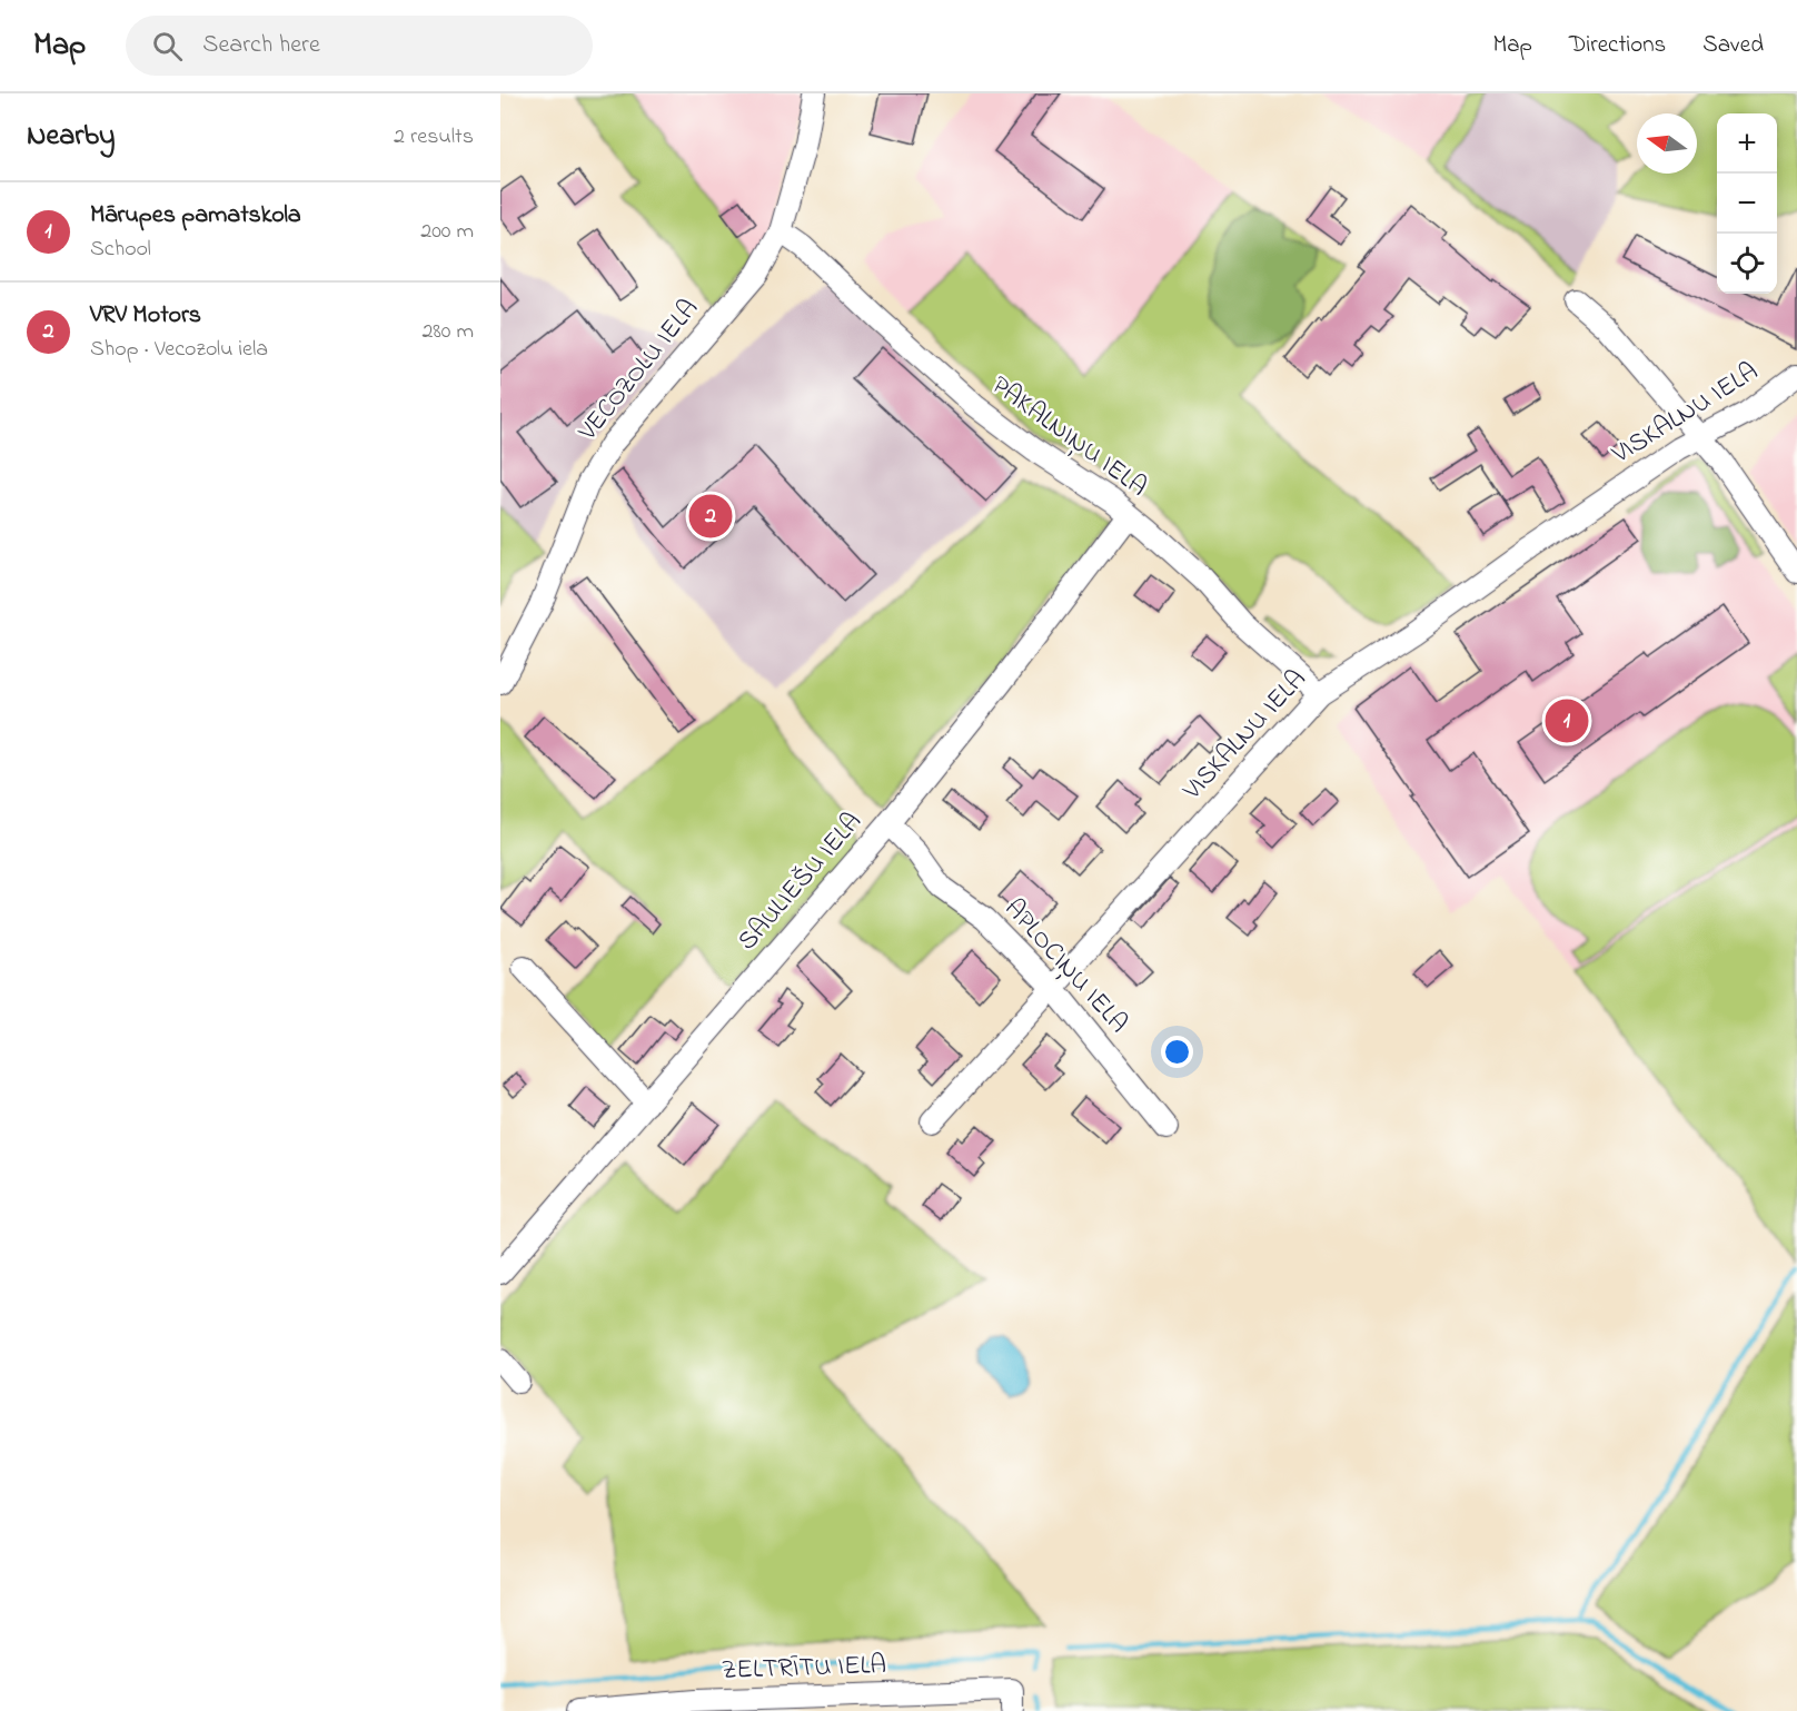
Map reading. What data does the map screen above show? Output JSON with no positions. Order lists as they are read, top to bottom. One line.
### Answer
{"streets":{"street":["VECOZOLU IELA","VISKALNU IELA","PAKALNIŅU IELA","SAULIEŠU IELA","APLOCIŅU IELA","ZELTRĪTU IELA"]},"crossings":[["VECOZOLU IELA","PAKALNIŅU IELA"],["VISKALNU IELA","PAKALNIŅU IELA"],["VISKALNU IELA","APLOCIŅU IELA"],["PAKALNIŅU IELA","SAULIEŠU IELA"],["SAULIEŠU IELA","APLOCIŅU IELA"]],"north":"left","page":{"header":"Map","search":"Search here","nav":["Map","Directions","Saved"],"heading":["Nearby","2 results"],"map_buttons":["+","−"],"list":[{"mark":"1","name":"Mārupes pamatskola","note":"School","value":"200 m"},{"mark":"2","name":"VRV Motors","note":"Shop · Vecozolu iela","value":"280 m"}],"pins":["2","1"]}}
